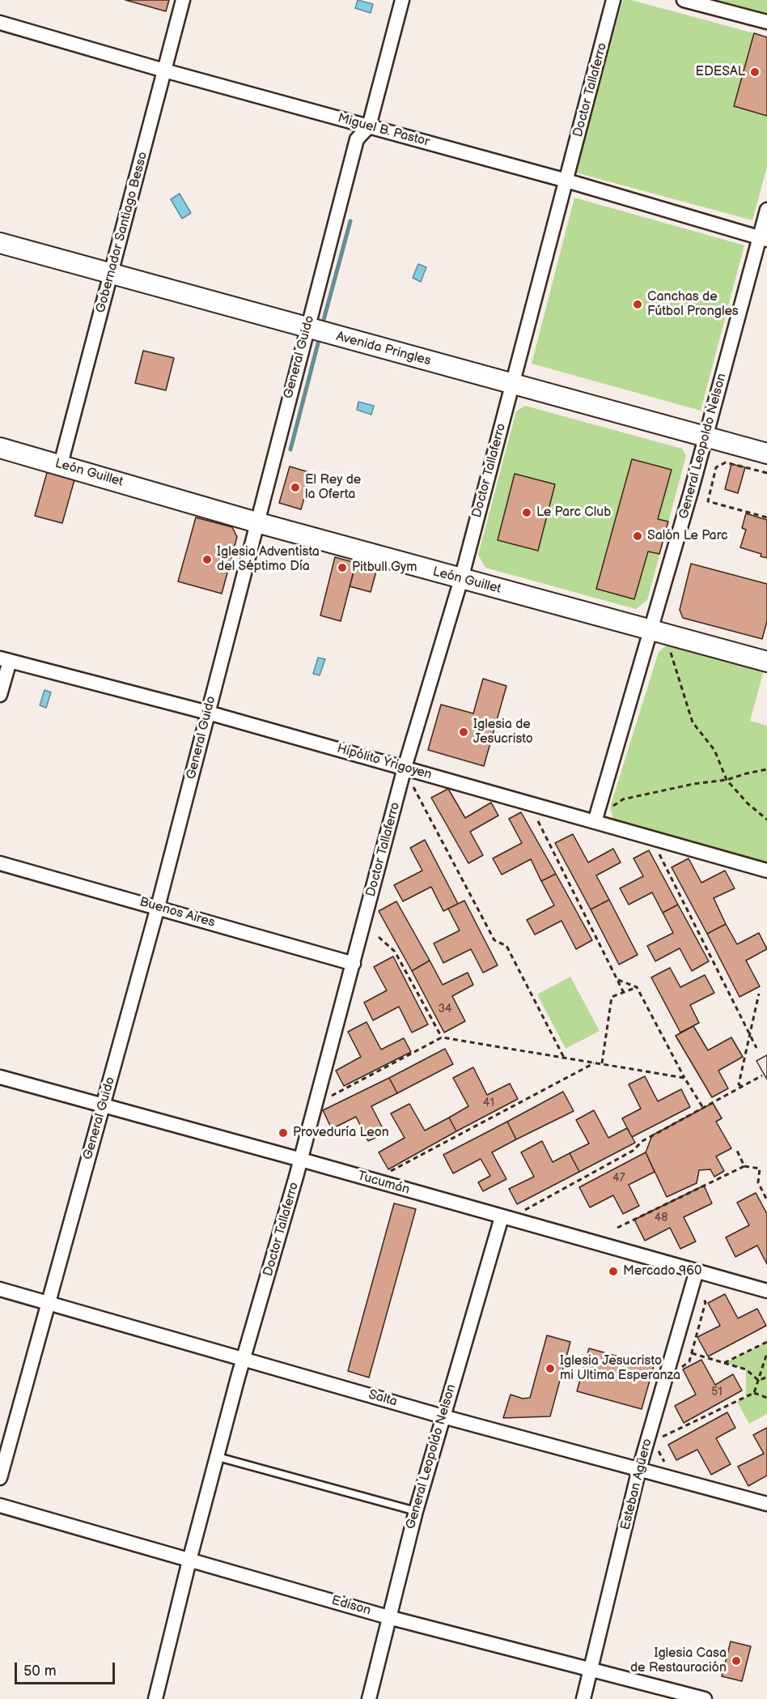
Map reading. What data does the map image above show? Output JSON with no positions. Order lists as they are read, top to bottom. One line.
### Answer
{"streets":{"main road":["Avenida Pringles","León Guillet"],"street":["Doctor Tallaferro","Miguel B. Pastor","Gobernador Santiago Besso","General Guido","General Leopoldo Nelson","Hipólito Yrigoyen","Buenos Aires","Tucumán","Salta","Esteban Agüero","Edison"]},"crossings":[["Doctor Tallaferro","Miguel B. Pastor"],["Doctor Tallaferro","Avenida Pringles"],["Doctor Tallaferro","León Guillet"],["Doctor Tallaferro","Hipólito Yrigoyen"],["Doctor Tallaferro","Buenos Aires"],["Doctor Tallaferro","Tucumán"],["Doctor Tallaferro","Salta"],["Doctor Tallaferro","Edison"],["Miguel B. Pastor","Gobernador Santiago Besso"],["Miguel B. Pastor","General Guido"],["Miguel B. Pastor","General Leopoldo Nelson"],["Gobernador Santiago Besso","Avenida Pringles"],["Gobernador Santiago Besso","León Guillet"],["Avenida Pringles","General Guido"],["Avenida Pringles","General Leopoldo Nelson"],["General Guido","León Guillet"],["General Guido","Hipólito Yrigoyen"],["General Guido","Buenos Aires"],["General Guido","Tucumán"],["General Guido","Salta"],["General Leopoldo Nelson","León Guillet"],["General Leopoldo Nelson","Hipólito Yrigoyen"],["General Leopoldo Nelson","Tucumán"],["General Leopoldo Nelson","Salta"],["General Leopoldo Nelson","Edison"],["Tucumán","Esteban Agüero"],["Salta","Esteban Agüero"],["Esteban Agüero","Edison"]],"places":["EDESAL","Canchas de Fútbol Prongles","El Rey de la Oferta","Le Parc Club","Salón Le Parc","Iglesia Adventista del Séptimo Día","Pitbull Gym","Iglesia de Jesucristo","Proveduría Leon","Mercado 960","Iglesia Jesucristo mi Ultima Esperanza","Iglesia Casa de Restauración"],"house_numbers":["34","41","47","48","51"],"scale_bar":"50 m"}
